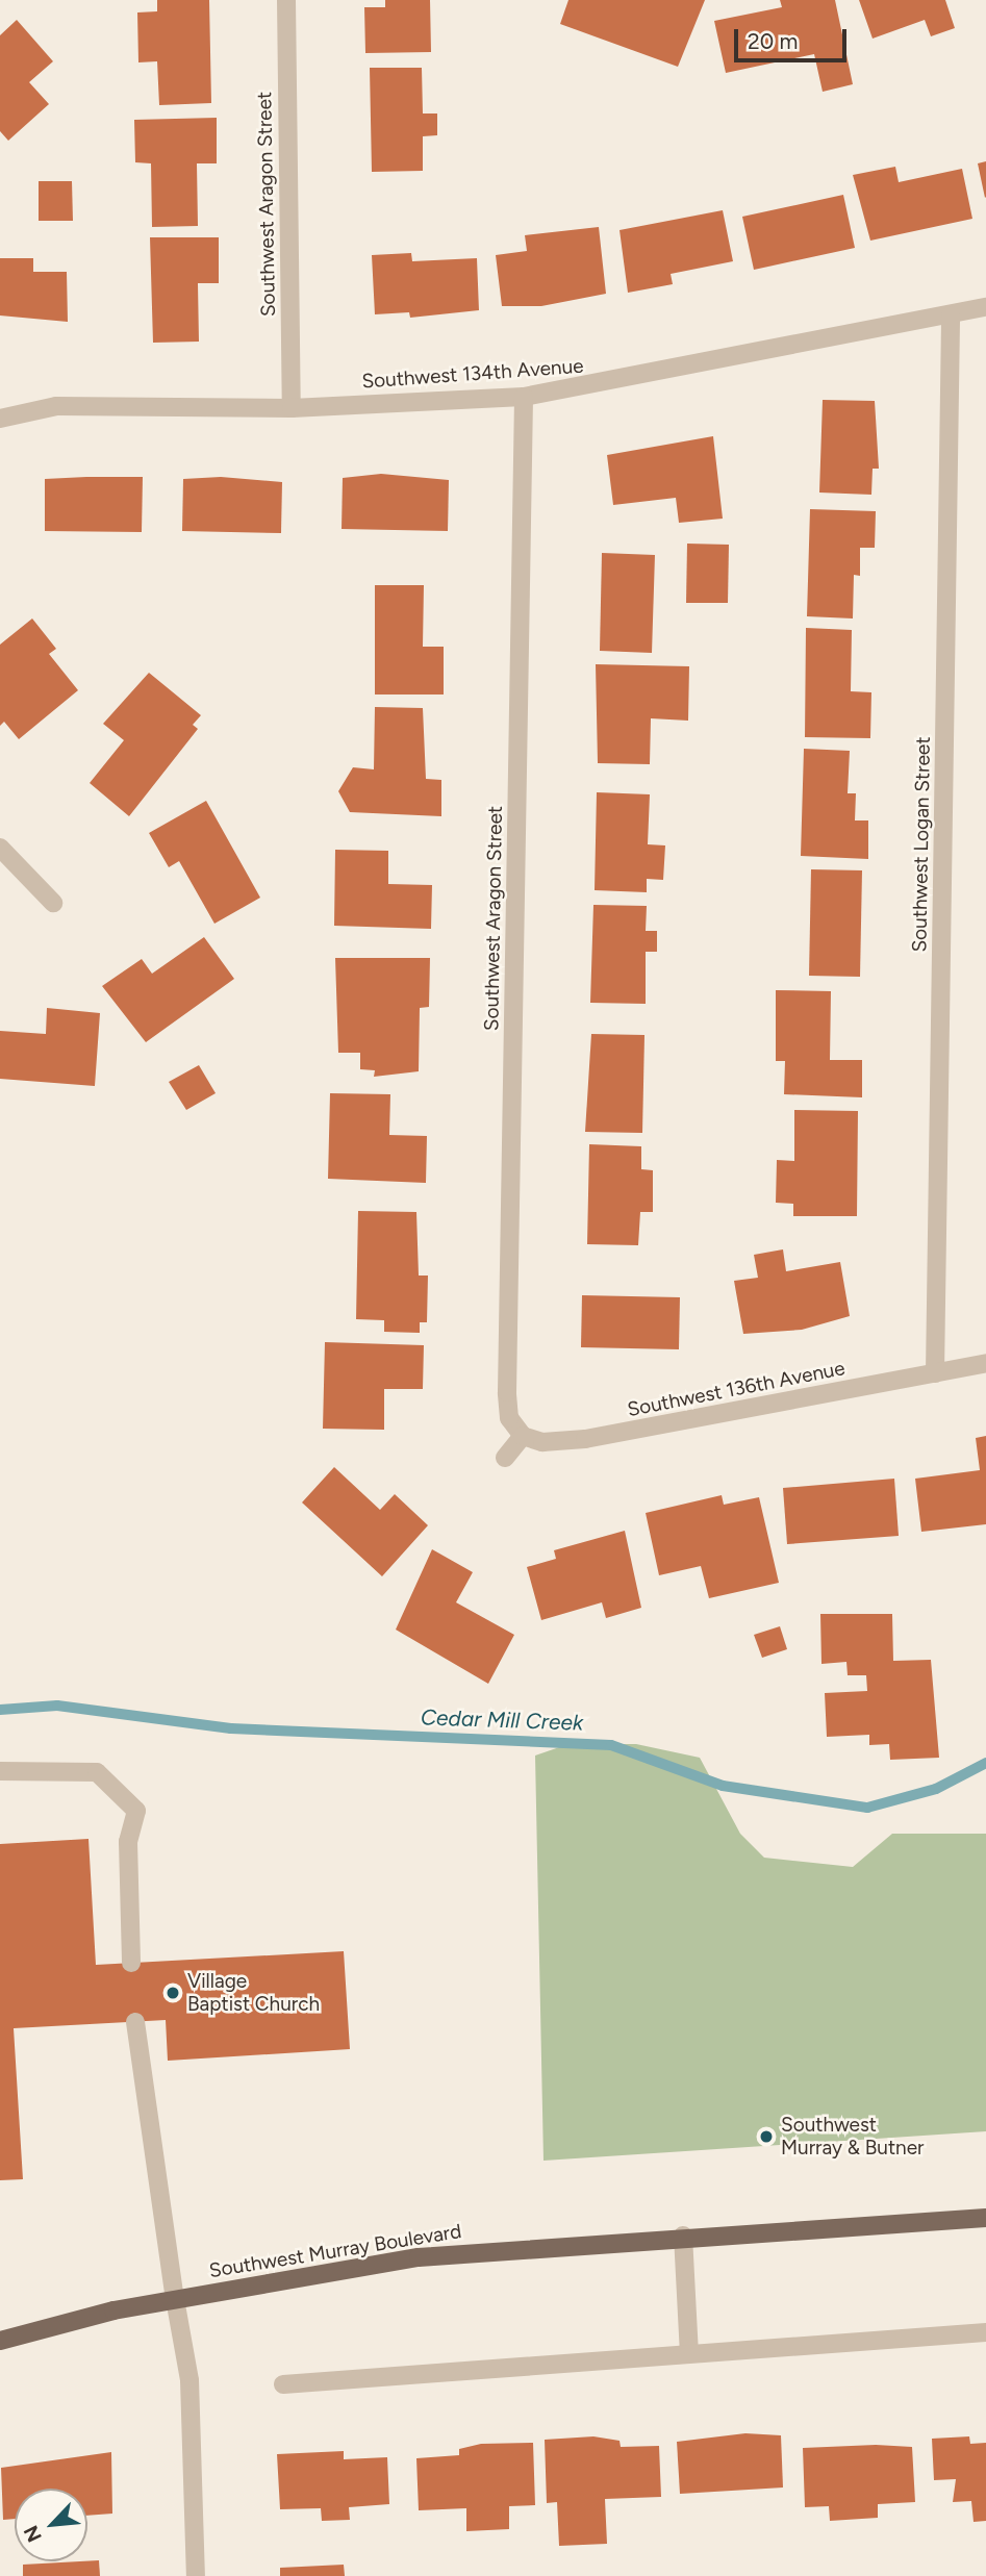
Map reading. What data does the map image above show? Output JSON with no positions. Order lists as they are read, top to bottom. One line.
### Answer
{"streets":{"main road":["Southwest Murray Boulevard"],"street":["Southwest Aragon Street","Southwest 134th Avenue","Southwest Logan Street","Southwest 136th Avenue"]},"crossings":[["Southwest Aragon Street","Southwest 134th Avenue"],["Southwest Aragon Street","Southwest 136th Avenue"],["Southwest 134th Avenue","Southwest Logan Street"],["Southwest Logan Street","Southwest 136th Avenue"]],"water":["Cedar Mill Creek"],"places":["Village Baptist Church","Southwest Murray & Butner"],"scale_bar":"20 m","north":"bottom left"}
